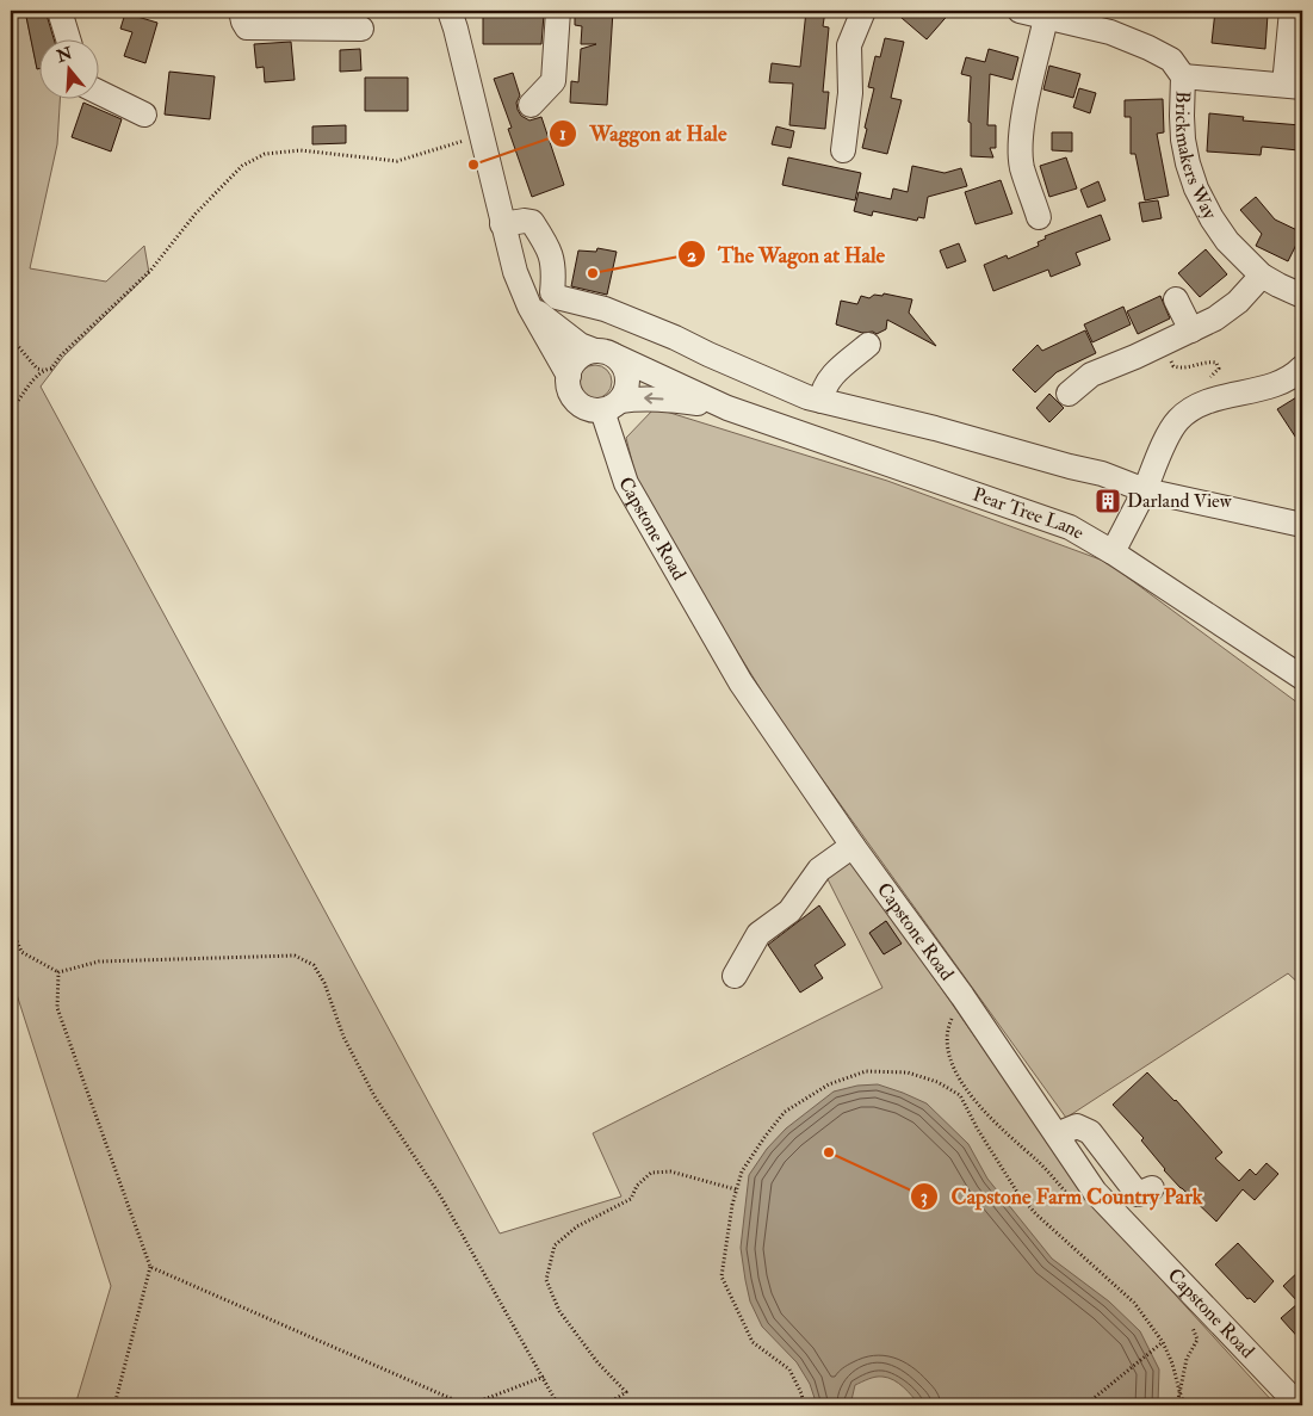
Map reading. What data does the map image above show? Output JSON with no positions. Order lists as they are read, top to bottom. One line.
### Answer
{"streets":{"street":["Brickmakers Way","Pear Tree Lane","Capstone Road"]},"crossings":[["Pear Tree Lane","Capstone Road"]],"places":{"other":["Waggon at Hale","The Wagon at Hale","Capstone Farm Country Park"],"building":["Darland View"]},"north":"top"}
